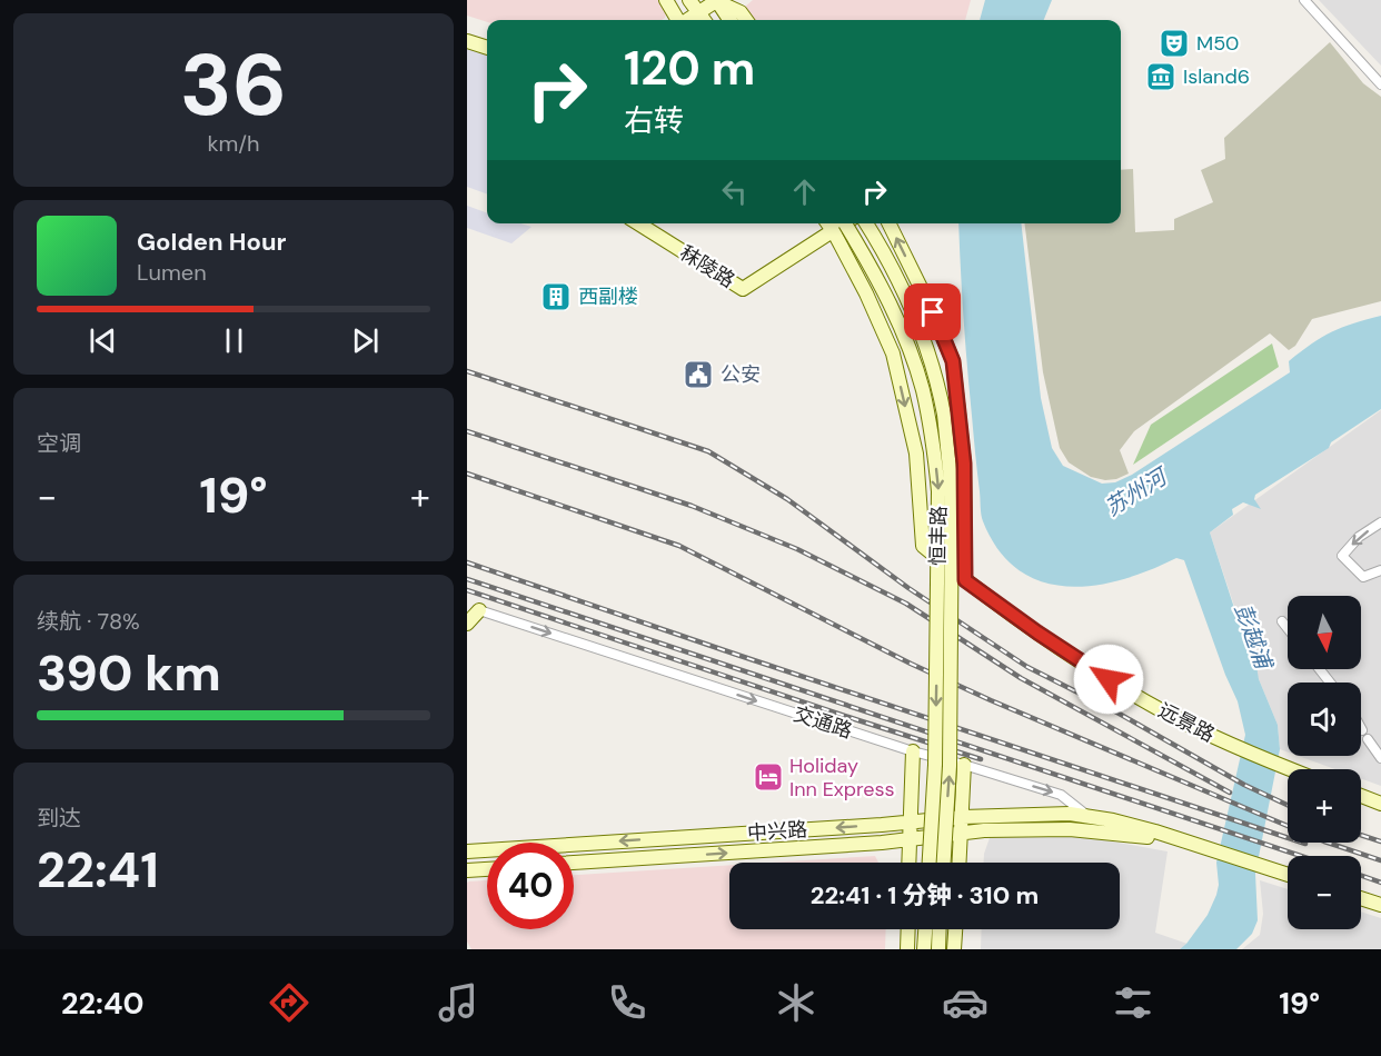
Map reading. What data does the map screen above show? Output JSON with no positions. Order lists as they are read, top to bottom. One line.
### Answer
{"streets":{"main road":["秣陵路","恒丰路","交通路","远景路","中兴路"]},"crossings":[["秣陵路","远景路"],["交通路","中兴路"]],"one_way":["交通路"],"water":["苏州河","彭越浦"],"places":{"theatre":["M50"],"museum":["Island6"],"building":["西副楼"],"public building":["公安"],"hotel":["Holiday Inn Express"]},"north":"bottom","page":{"tile":[["36","km/h"],"空调",["续航 · 78%","390 km"],["到达","22:41"]],"turn":["120 m","右转"],"song":["Golden Hour","Lumen"],"heat":["−","19°","+"],"map_buttons":["+","−"],"limit":"40","trip":"22:41 · 1 分钟 · 310 m","tabs":["22:40","19°"]}}
